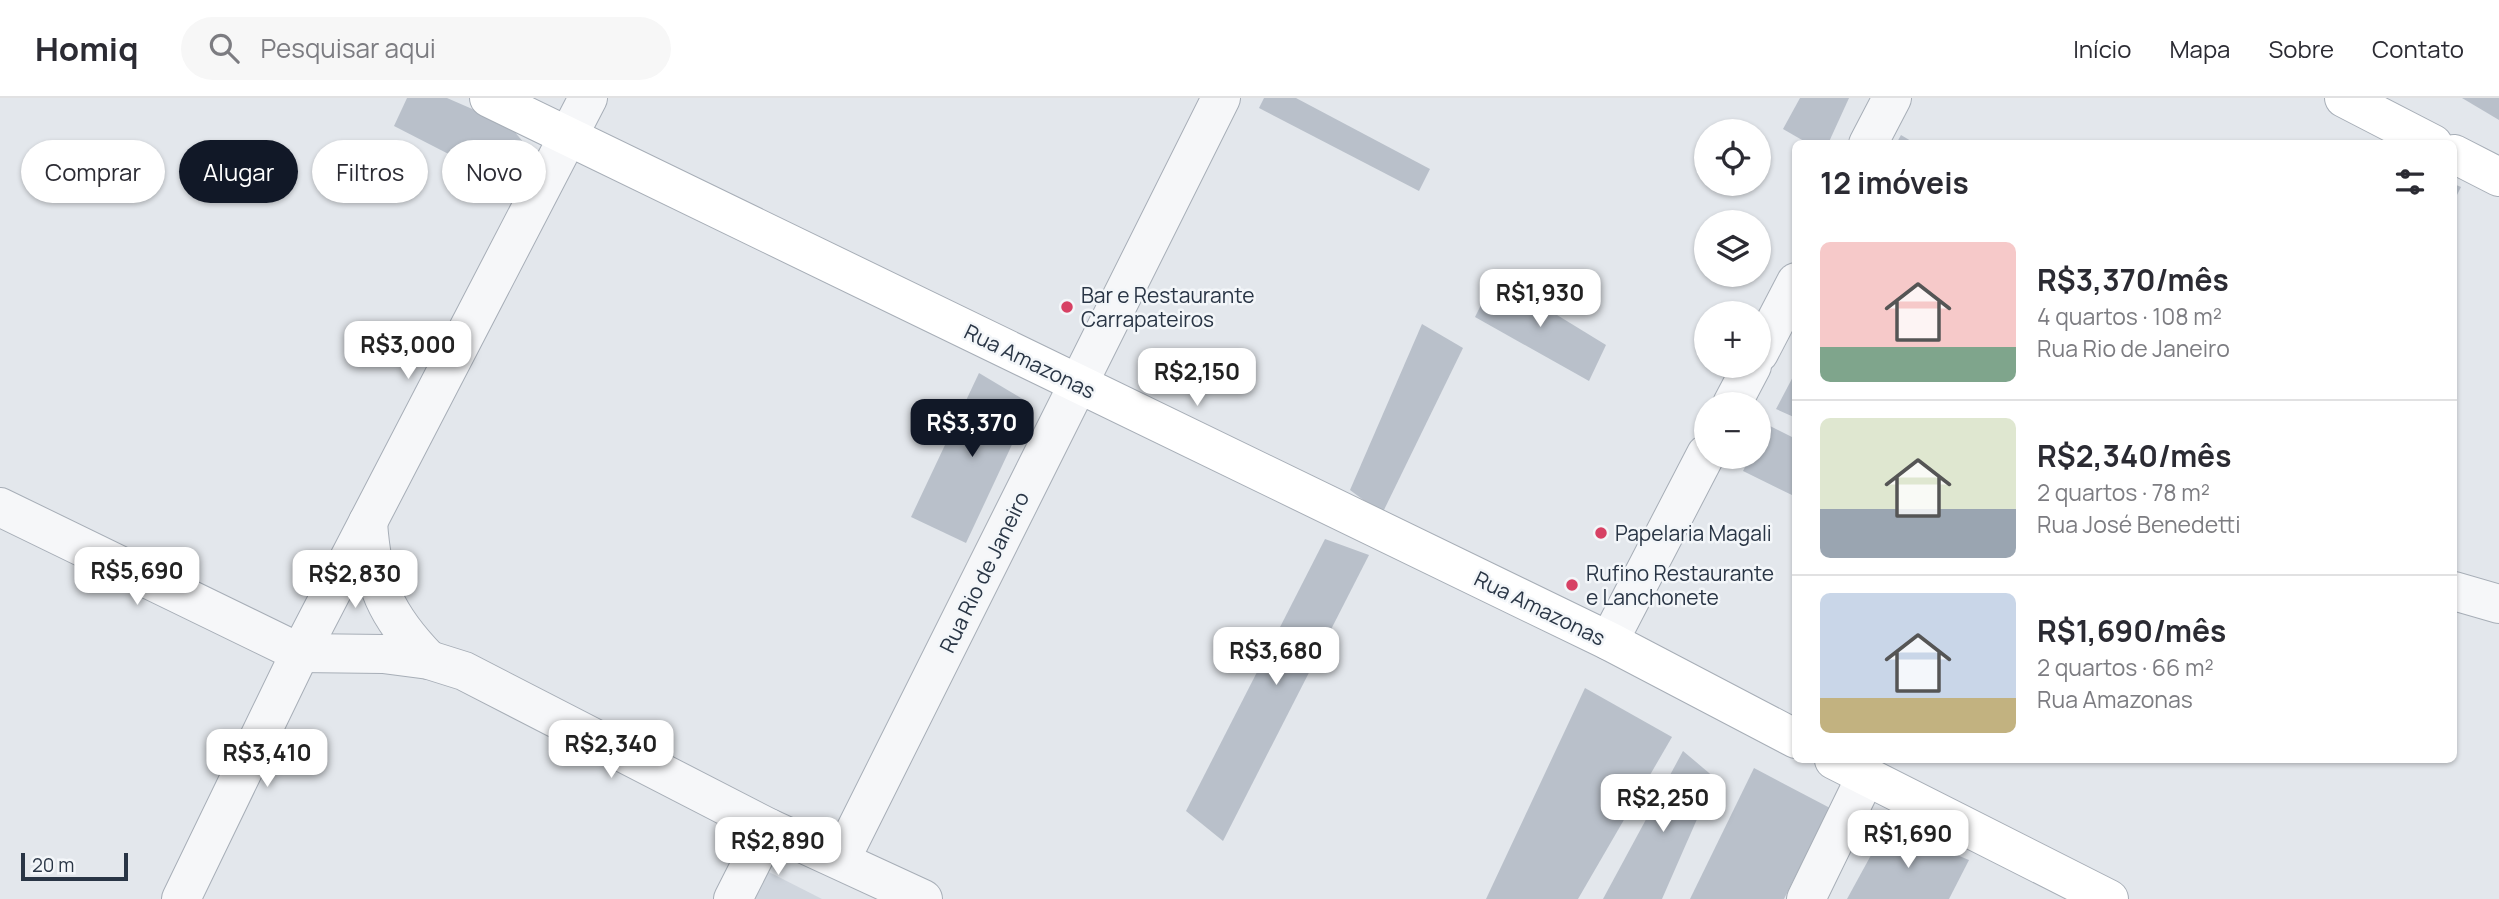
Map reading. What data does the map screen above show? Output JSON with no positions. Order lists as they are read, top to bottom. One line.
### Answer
{"streets":{"main road":["Rua Amazonas"],"street":["Rua Rio de Janeiro"]},"crossings":[["Rua Amazonas","Rua Rio de Janeiro"]],"places":["Bar e Restaurante Carrapateiros","Papelaria Magali","Rufino Restaurante e Lanchonete"],"scale_bar":"20 m","page":{"header":"Homiq","search":"Pesquisar aqui","nav":["Início","Mapa","Sobre","Contato"],"map_buttons":["+","−"],"chip":["Comprar","Alugar","Filtros","Novo"],"heading":"12 imóveis","list":[{"name":"R$3,370/mês","note":"4 quartos · 108 m² · Rua Rio de Janeiro"},{"name":"R$2,340/mês","note":"2 quartos · 78 m² · Rua José Benedetti"},{"name":"R$1,690/mês","note":"2 quartos · 66 m² · Rua Amazonas"}],"price":["R$1,930","R$3,000","R$2,150","R$3,370","R$5,690","R$2,830","R$3,680","R$2,340","R$3,410","R$2,250","R$1,690","R$2,890"],"scale":"20 m"}}
